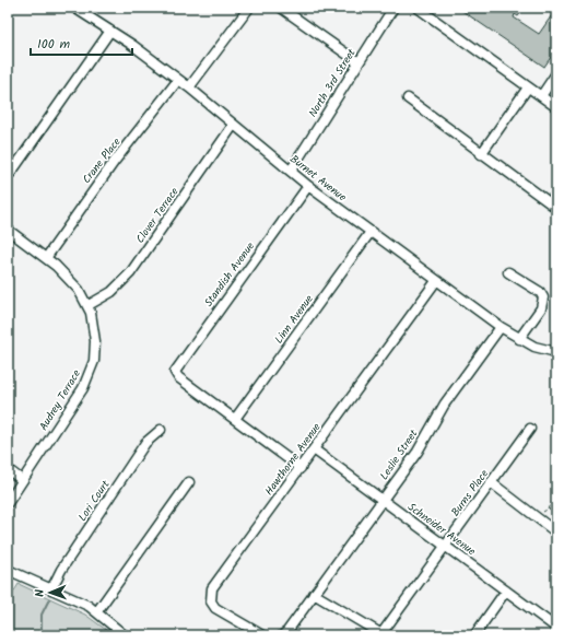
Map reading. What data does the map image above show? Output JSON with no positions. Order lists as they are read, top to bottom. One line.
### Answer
{"streets":{"street":["North 3rd Street","Crane Place","Burnet Avenue","Clover Terrace","Standish Avenue","Linn Avenue","Audrey Terrace","Leslie Street","Hawthorne Avenue","Burns Place","Lori Court","Schneider Avenue"]},"crossings":[["North 3rd Street","Burnet Avenue"],["Crane Place","Burnet Avenue"],["Crane Place","Audrey Terrace"],["Burnet Avenue","Clover Terrace"],["Burnet Avenue","Standish Avenue"],["Burnet Avenue","Linn Avenue"],["Burnet Avenue","Leslie Street"],["Burnet Avenue","Hawthorne Avenue"],["Clover Terrace","Audrey Terrace"],["Standish Avenue","Linn Avenue"],["Leslie Street","Schneider Avenue"],["Hawthorne Avenue","Schneider Avenue"],["Burns Place","Schneider Avenue"]],"scale_bar":"100 m","north":"left"}
